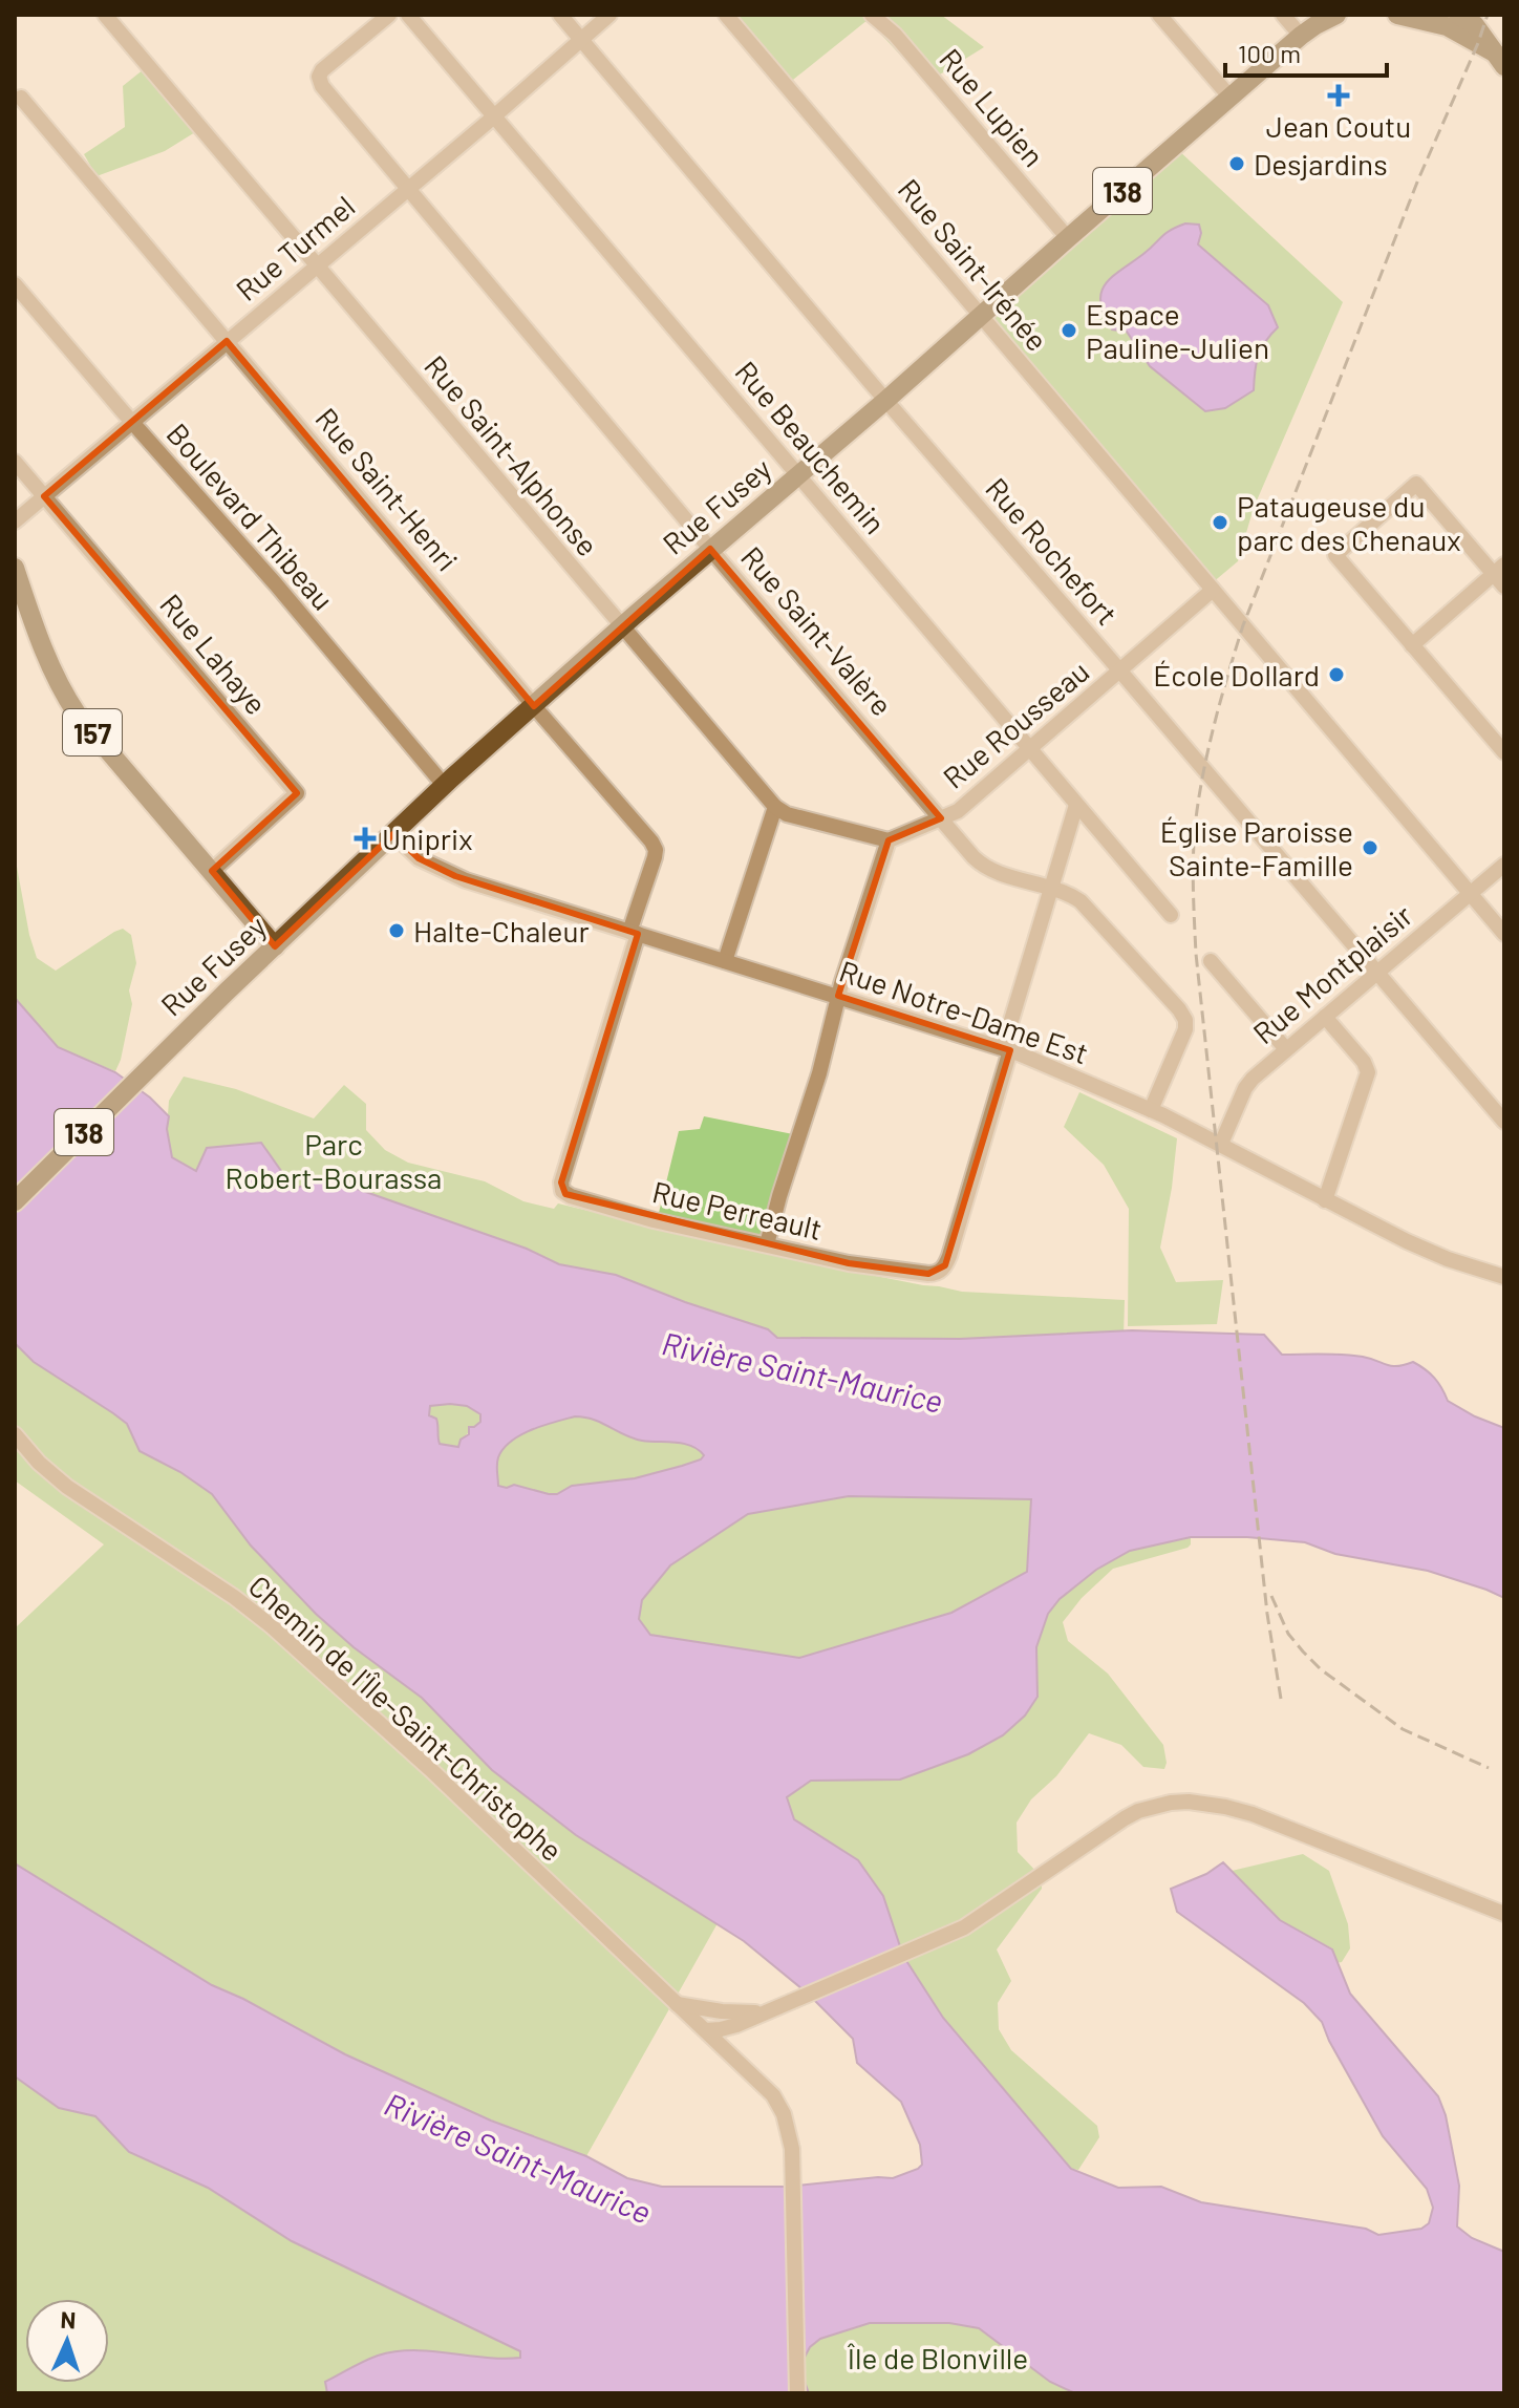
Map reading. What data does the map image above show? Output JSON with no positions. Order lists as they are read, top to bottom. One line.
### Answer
{"streets":{"main road":["138","Rue Fusey","157"],"street":["Rue Lupien","Rue Turmel","Rue Saint-Irénée","Rue Beauchemin","Rue Saint-Alphonse","Rue Saint-Henri","Boulevard Thibeau","Rue Rochefort","Rue Saint-Valère","Rue Lahaye","Rue Rousseau","Rue Montplaisir","Rue Notre-Dame Est","Rue Perreault","Chemin de l'Île-Saint-Christophe"]},"crossings":[["Rue Lupien","Rue Fusey"],["Rue Turmel","Rue Beauchemin"],["Rue Turmel","Rue Saint-Alphonse"],["Rue Turmel","Rue Saint-Henri"],["Rue Turmel","Boulevard Thibeau"],["Rue Turmel","Rue Rochefort"],["Rue Turmel","Rue Saint-Valère"],["Rue Turmel","Rue Lahaye"],["Rue Saint-Irénée","Rue Fusey"],["Rue Saint-Irénée","Rue Rousseau"],["Rue Saint-Irénée","Rue Montplaisir"],["Rue Beauchemin","Rue Fusey"],["Rue Beauchemin","Rue Rousseau"],["Rue Saint-Alphonse","Rue Fusey"],["Rue Saint-Henri","Rue Fusey"],["Rue Saint-Henri","Rue Notre-Dame Est"],["Rue Saint-Henri","Rue Perreault"],["Rue Fusey","Boulevard Thibeau"],["Rue Fusey","Rue Rochefort"],["Rue Fusey","Rue Saint-Valère"],["Rue Fusey","157"],["Rue Fusey","Rue Notre-Dame Est"],["Rue Rochefort","Rue Rousseau"],["Rue Rochefort","Rue Montplaisir"],["Rue Saint-Valère","Rue Rousseau"],["Rue Saint-Valère","Rue Notre-Dame Est"],["Rue Lahaye","157"],["Rue Montplaisir","Rue Notre-Dame Est"],["Rue Notre-Dame Est","Rue Perreault"]],"water":["Rivière Saint-Maurice"],"parks":["Parc Robert-Bourassa","Île de Blonville"],"places":{"health":["Jean Coutu","Uniprix"],"other":["Desjardins","Espace Pauline-Julien","Pataugeuse du parc des Chenaux","École Dollard","Église Paroisse Sainte-Famille","Halte-Chaleur"]},"scale_bar":"100 m","north":"top"}
